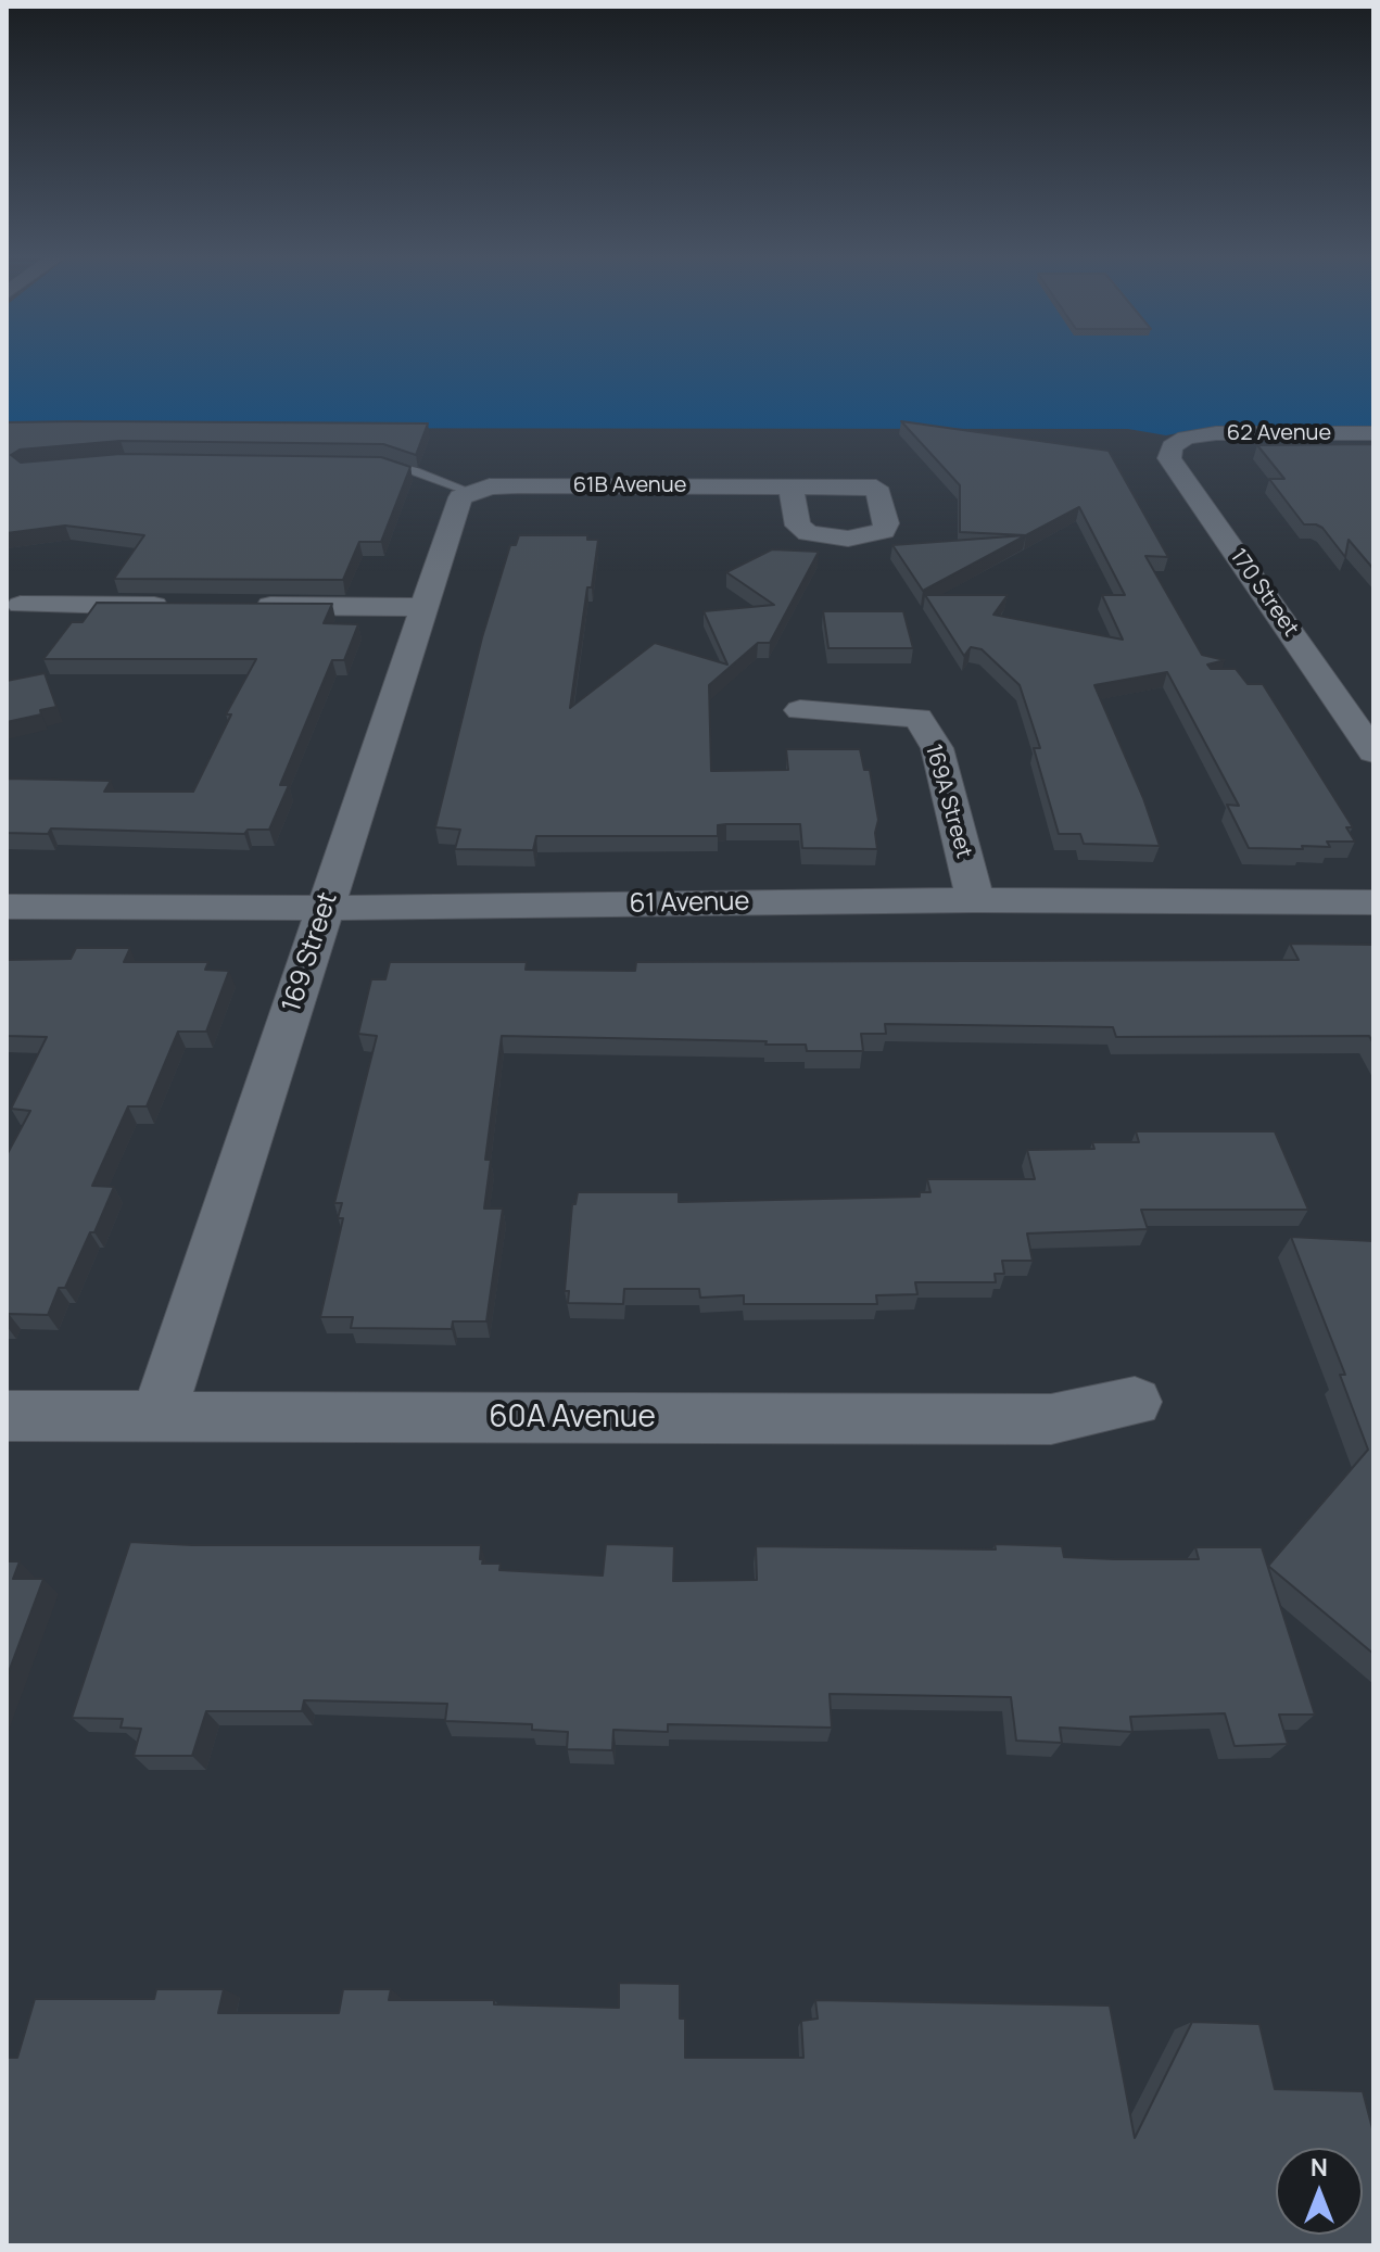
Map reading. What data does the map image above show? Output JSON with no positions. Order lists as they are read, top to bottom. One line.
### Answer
{"streets":{"street":["62 Avenue","61B Avenue","170 Street","169A Street","61 Avenue","169 Street","60A Avenue"]},"crossings":[["62 Avenue","170 Street"],["61B Avenue","169 Street"],["169A Street","61 Avenue"],["61 Avenue","169 Street"],["169 Street","60A Avenue"]],"north":"top"}
